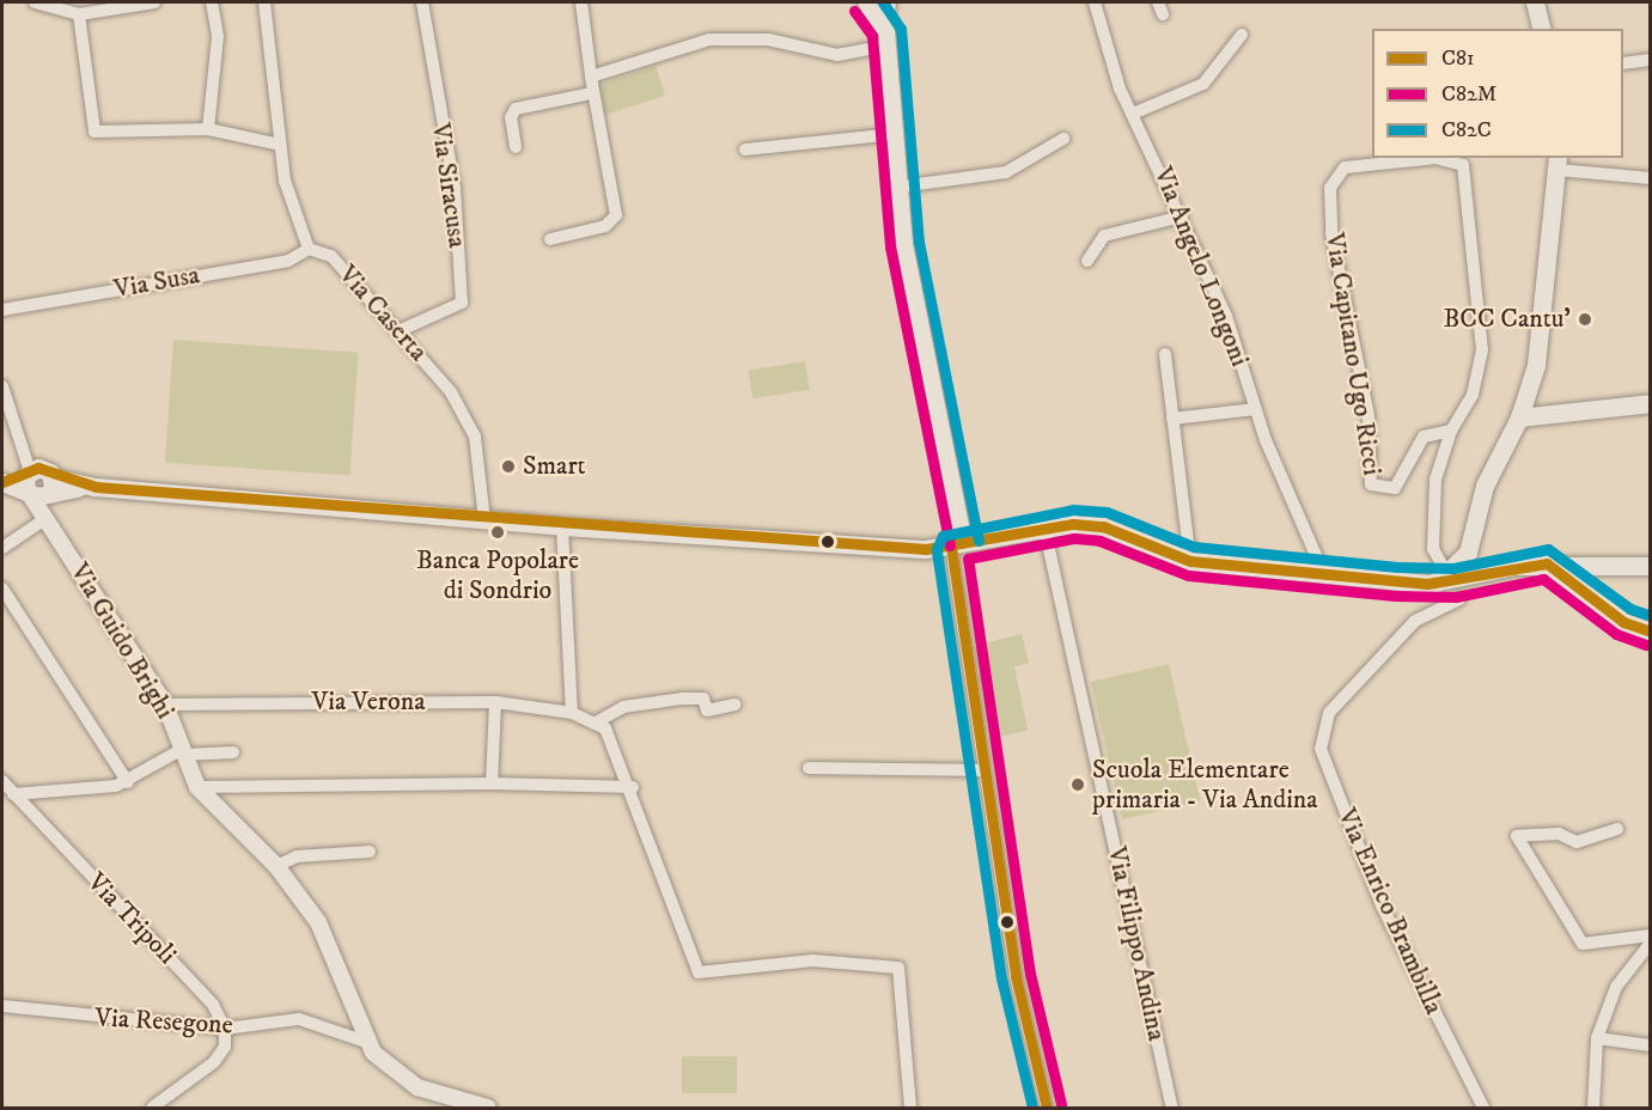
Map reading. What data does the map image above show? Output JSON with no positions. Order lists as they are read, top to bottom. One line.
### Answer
{"streets":{"street":["Via Siracusa","Via Angelo Longoni","Via Susa","Via Caserta","Via Capitano Ugo Ricci","Via Guido Brighi","Via Verona","Via Enrico Brambilla","Via Tripoli","Via Filippo Andina","Via Resegone"]},"crossings":[["Via Siracusa","Via Caserta"],["Via Susa","Via Caserta"],["Via Guido Brighi","Via Verona"],["Via Guido Brighi","Via Resegone"],["Via Tripoli","Via Resegone"]],"places":["BCC Cantu'","Smart","Banca Popolare di Sondrio","Scuola Elementare primaria - Via Andina"],"lines":["transit line C82C","transit line C82M","transit line C81"],"legend":["C81","C82M","C82C"]}
